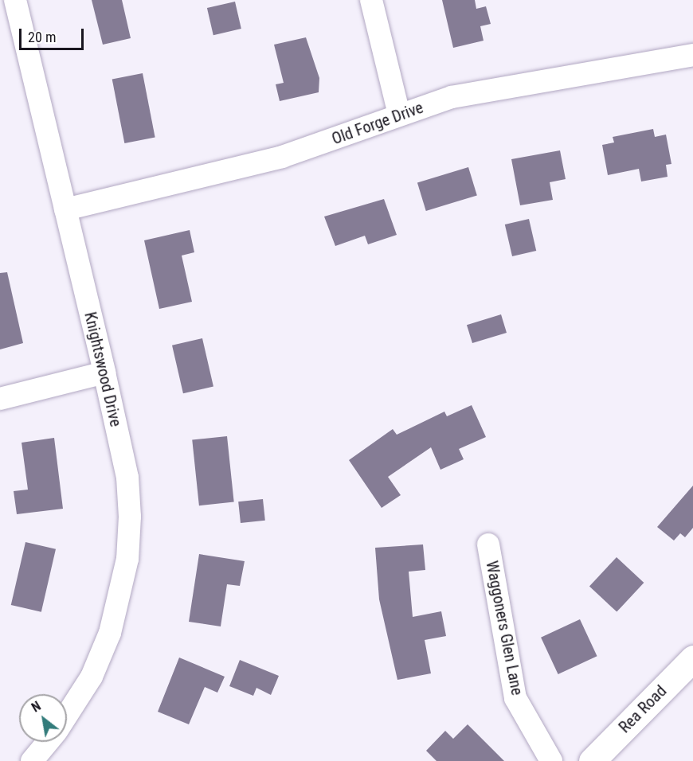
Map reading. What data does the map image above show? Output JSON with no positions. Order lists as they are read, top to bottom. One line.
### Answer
{"streets":{"main road":["Rea Road"],"street":["Old Forge Drive","Knightswood Drive","Waggoners Glen Lane"]},"crossings":[["Old Forge Drive","Knightswood Drive"]],"scale_bar":"20 m","north":"top left"}
